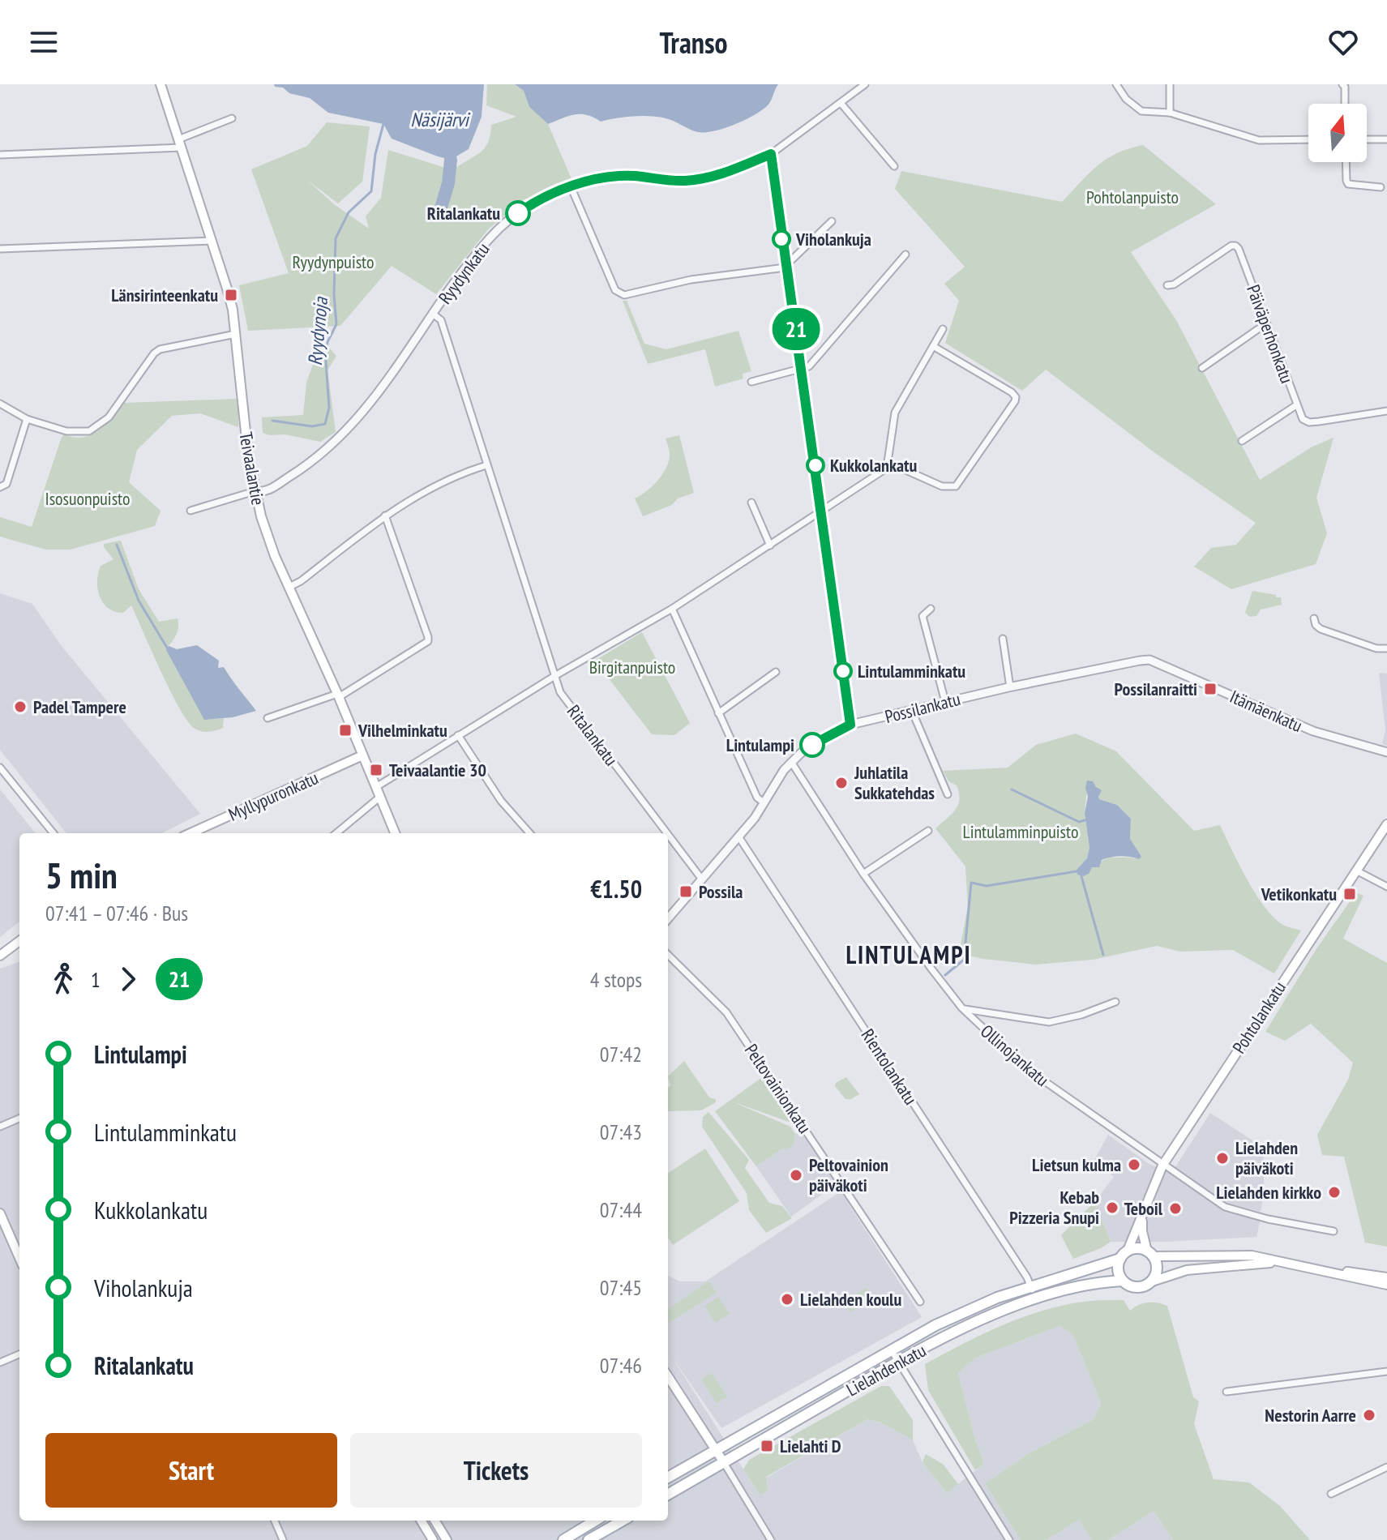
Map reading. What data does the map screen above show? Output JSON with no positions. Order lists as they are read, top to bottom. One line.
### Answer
{"streets":{"main road":["Teivaalantie","Myllypuronkatu","Pohtolankatu","Lielahdenkatu"],"street":["Ryydynkatu","Päiväperhonkatu","Possilankatu","Itämäenkatu","Ritalankatu","Ollinojankatu","Rientolankatu","Peltovainionkatu"]},"crossings":[["Ryydynkatu","Teivaalantie"],["Ryydynkatu","Ritalankatu"],["Teivaalantie","Myllypuronkatu"],["Possilankatu","Itämäenkatu"],["Possilankatu","Ritalankatu"],["Possilankatu","Ollinojankatu"],["Possilankatu","Rientolankatu"],["Pohtolankatu","Ollinojankatu"],["Pohtolankatu","Lielahdenkatu"],["Rientolankatu","Lielahdenkatu"]],"districts":["LINTULAMPI"],"water":["Näsijärvi","Ryydynoja"],"parks":["Pohtolanpuisto","Ryydynpuisto","Isosuonpuisto","Birgitanpuisto","Lintulamminpuisto"],"places":{"other":["Ritalankatu","Viholankuja","Kukkolankatu","Lintulamminkatu","Padel Tampere","Lintulampi","Juhlatila Sukkatehdas","Lielahden päiväkoti","Lietsun kulma","Peltovainion päiväkoti","Lielahden kirkko","Kebab Pizzeria Snupi","Teboil","Lielahden koulu","Nestorin Aarre"],"transit":["Länsirinteenkatu","Possilanraitti","Vilhelminkatu","Teivaalantie 30","Possila","Vetikonkatu","Lielahti D"]},"lines":["bus line 21"],"north":"top","page":{"header":"Transo","on_map":"21","heading":["5 min","07:41 – 07:46 · Bus","€1.50"],"legs":["1","21","4 stops"],"list":[{"name":"Lintulampi","value":"07:42"},{"name":"Lintulamminkatu","value":"07:43"},{"name":"Kukkolankatu","value":"07:44"},{"name":"Viholankuja","value":"07:45"},{"name":"Ritalankatu","value":"07:46"}],"buttons":["Start","Tickets"]}}
